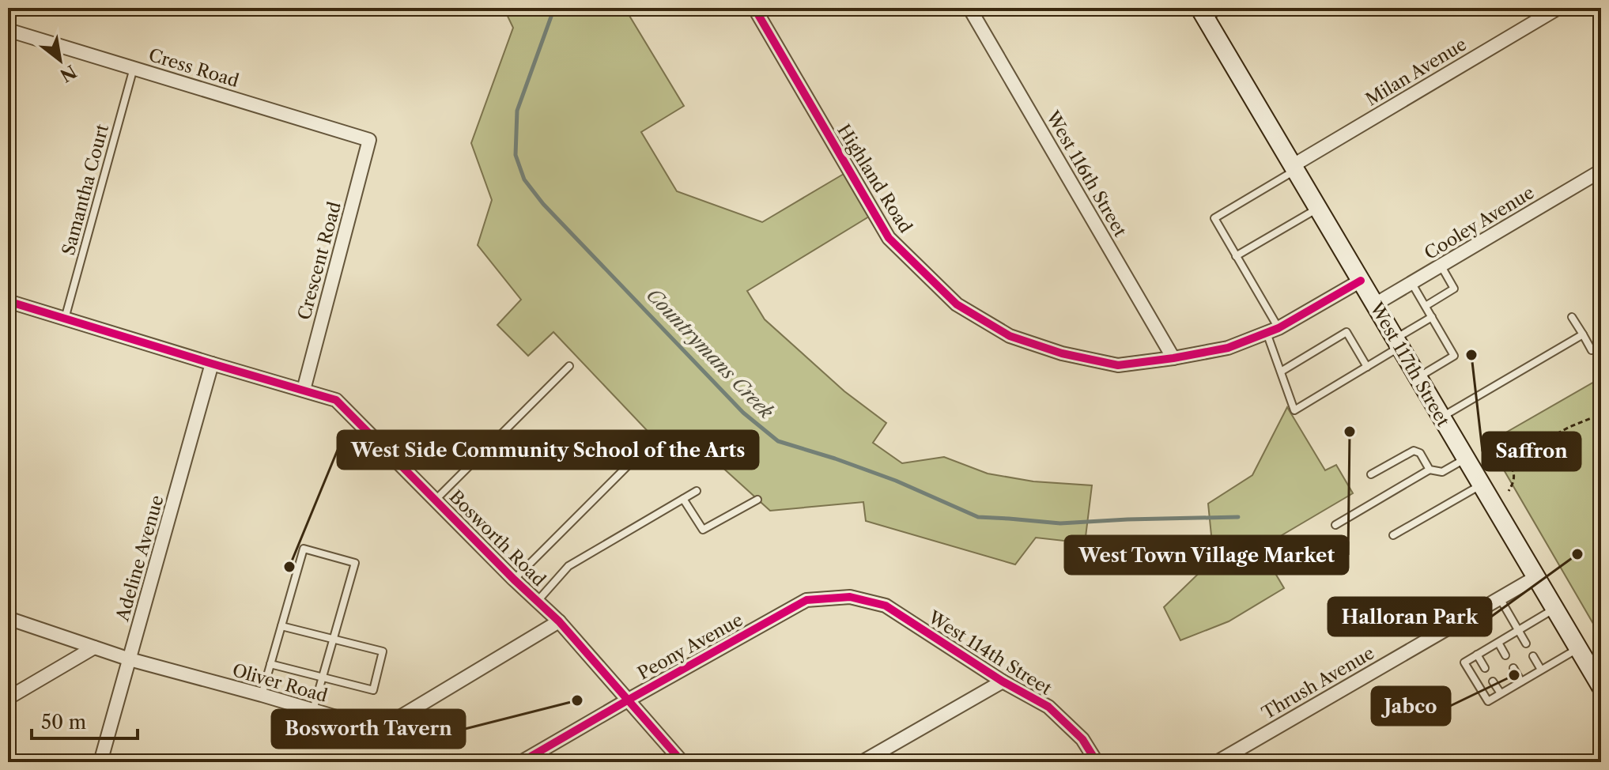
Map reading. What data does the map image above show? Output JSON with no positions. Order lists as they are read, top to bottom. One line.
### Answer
{"streets":{"main road":["West 117th Street"],"street":["Cress Road","Milan Avenue","West 116th Street","Highland Road","Cooley Avenue","Crescent Road","Bosworth Road","Adeline Avenue","Peony Avenue","West 114th Street","Oliver Road","Thrush Avenue"],"lane":["Samantha Court"]},"crossings":[["Cress Road","Samantha Court"],["Cress Road","Crescent Road"],["Milan Avenue","West 117th Street"],["West 116th Street","Highland Road"],["Highland Road","West 117th Street"],["Samantha Court","Bosworth Road"],["Cooley Avenue","West 117th Street"],["Crescent Road","Bosworth Road"],["West 117th Street","Thrush Avenue"],["Bosworth Road","Adeline Avenue"],["Bosworth Road","Peony Avenue"],["Bosworth Road","Oliver Road"],["Adeline Avenue","Oliver Road"],["Peony Avenue","West 114th Street"]],"water":["Countrymans Creek"],"places":["Saffron","West Town Village Market","Halloran Park","West Side Community School of the Arts","Jabco","Bosworth Tavern"],"scale_bar":"50 m","north":"bottom right"}
